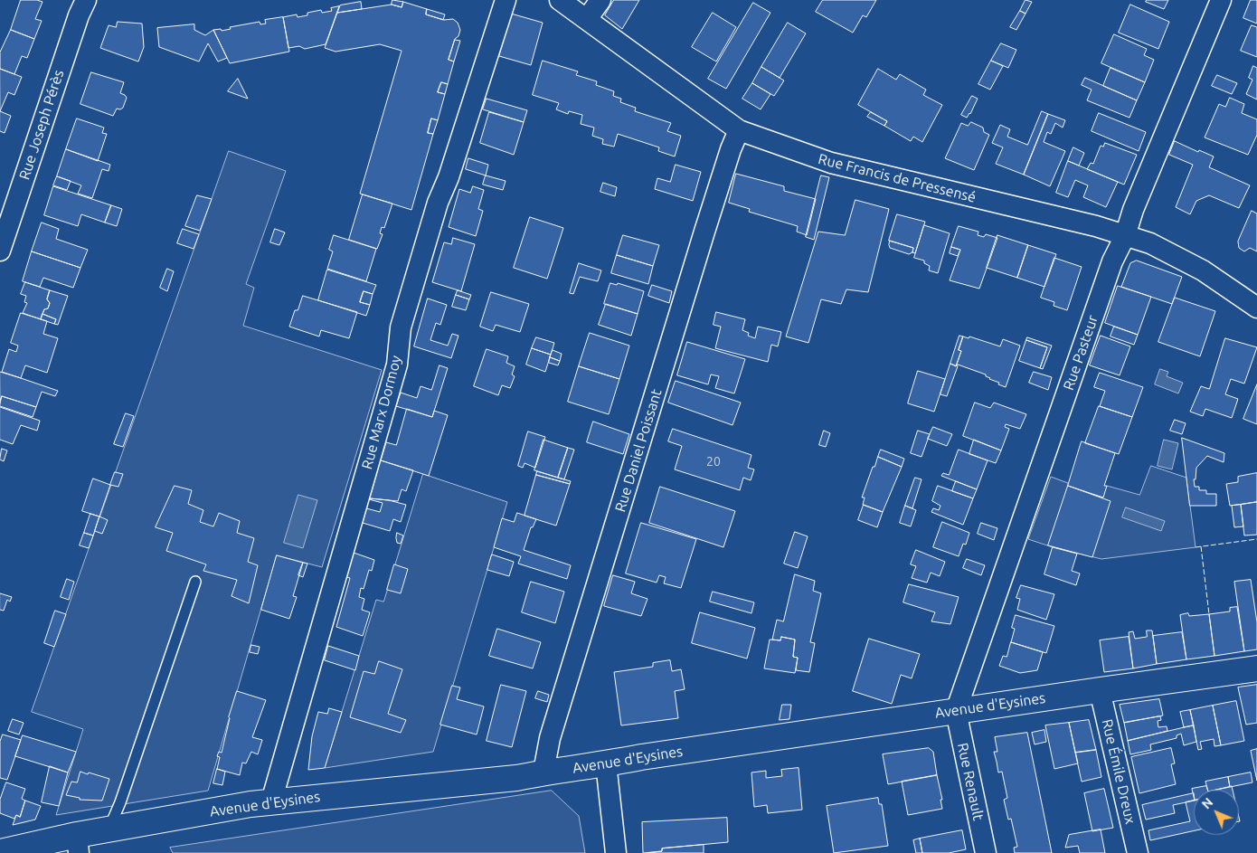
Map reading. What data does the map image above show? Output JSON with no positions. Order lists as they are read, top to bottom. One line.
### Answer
{"streets":{"street":["Rue Joseph Pérès","Rue Francis de Pressensé","Rue Pasteur","Rue Marx Dormoy","Rue Daniel Poissant","Avenue d'Eysines","Rue Émile Dreux","Rue Renault"]},"crossings":[["Rue Francis de Pressensé","Rue Pasteur"],["Rue Francis de Pressensé","Rue Daniel Poissant"],["Rue Pasteur","Avenue d'Eysines"],["Rue Pasteur","Rue Renault"],["Rue Marx Dormoy","Avenue d'Eysines"],["Rue Daniel Poissant","Avenue d'Eysines"],["Avenue d'Eysines","Rue Émile Dreux"],["Avenue d'Eysines","Rue Renault"]],"house_numbers":["20"],"north":"top left"}
